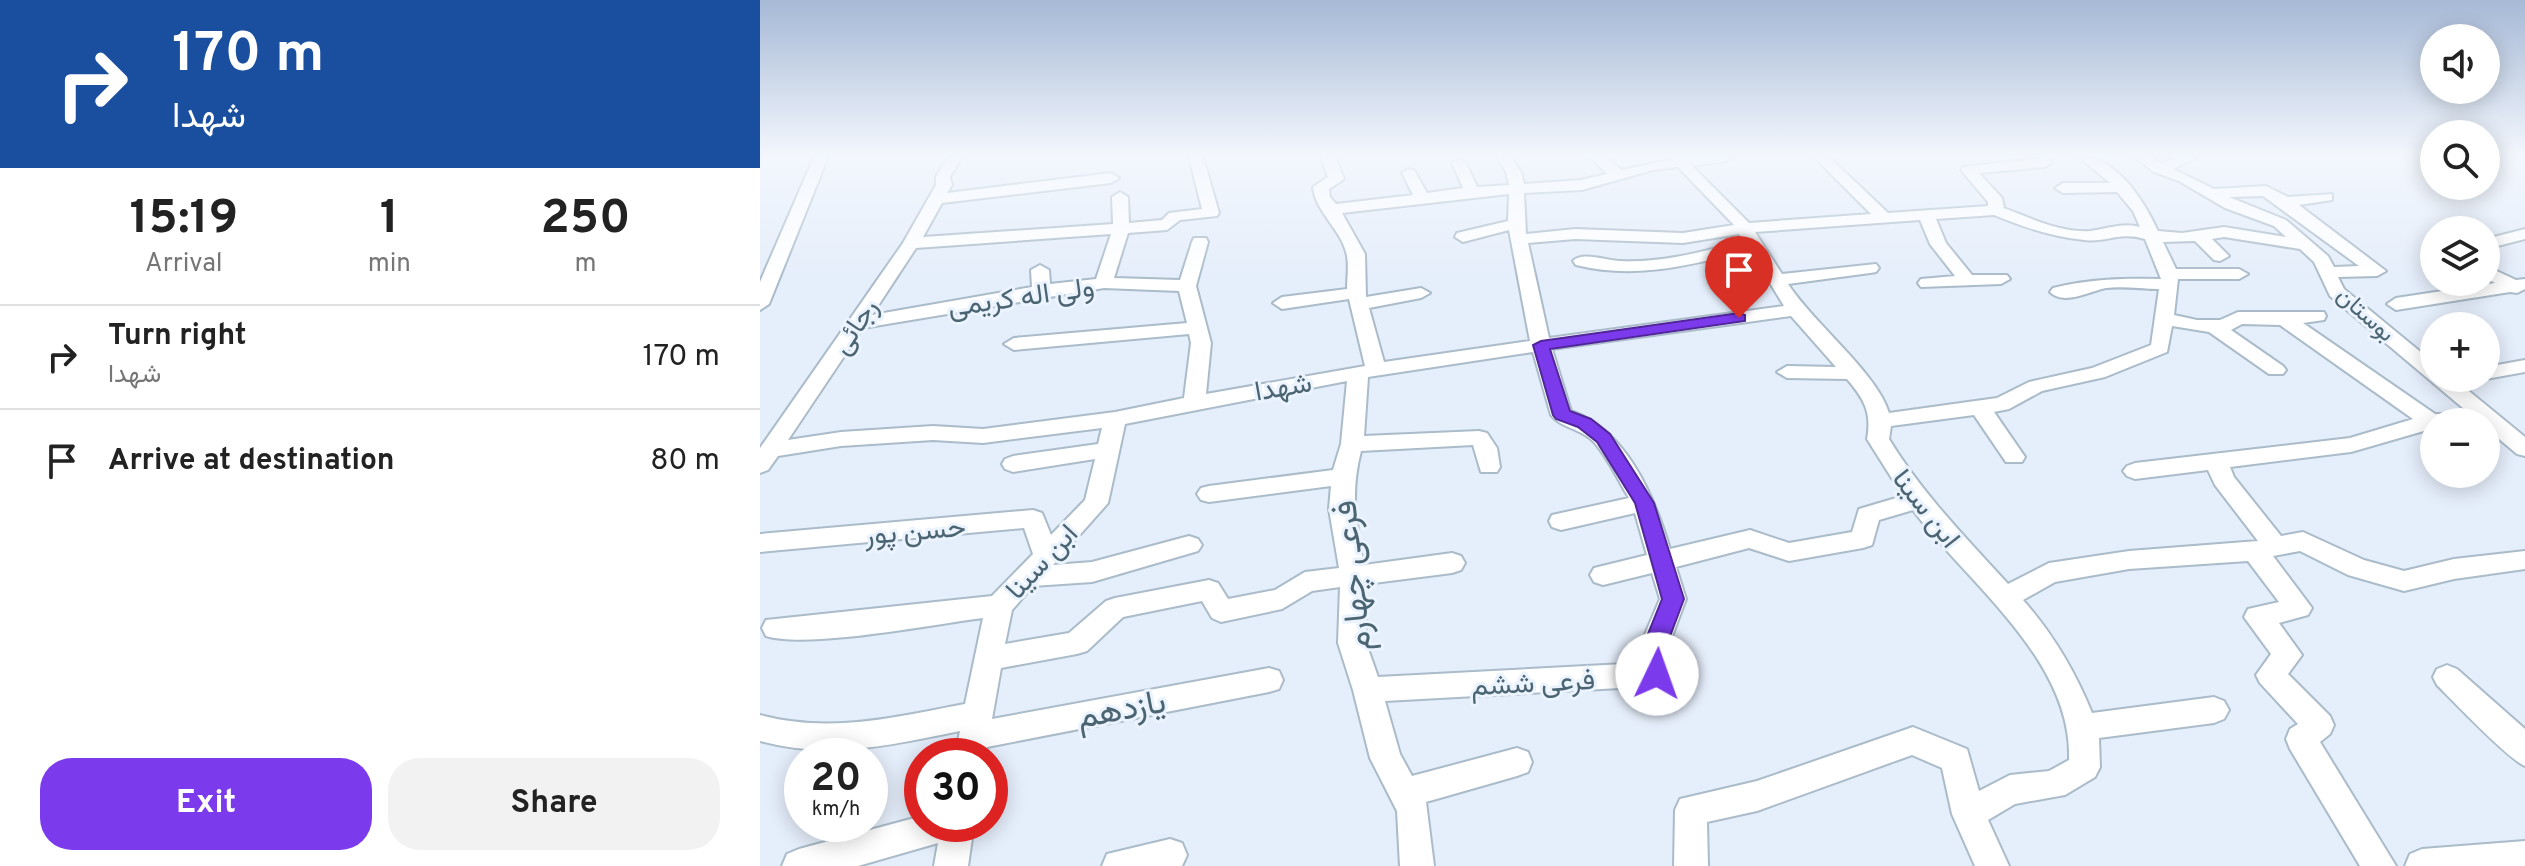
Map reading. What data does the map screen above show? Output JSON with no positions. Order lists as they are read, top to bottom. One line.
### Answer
{"streets":{"street":["ولی اله کریمی","بوستان","رجائی","شهدا","ابن سینا","حسن پور","فرعی چهارم","فرعی ششم","یازدهم"]},"crossings":[["ولی اله کریمی","رجائی"],["رجائی","شهدا"],["شهدا","ابن سینا"],["شهدا","فرعی چهارم"],["شهدا","فرعی ششم"],["ابن سینا","حسن پور"],["ابن سینا","یازدهم"],["فرعی چهارم","فرعی ششم"]],"page":{"turn":["170 m","شهدا"],"map_buttons":["+","−"],"eta":["15:19","Arrival","1","min","250","m"],"list":[{"name":"Turn right","note":"شهدا","value":"170 m"},{"name":"Arrive at destination","value":"80 m"}],"speed":"20 km/h","limit":"30","buttons":["Exit","Share"]}}
